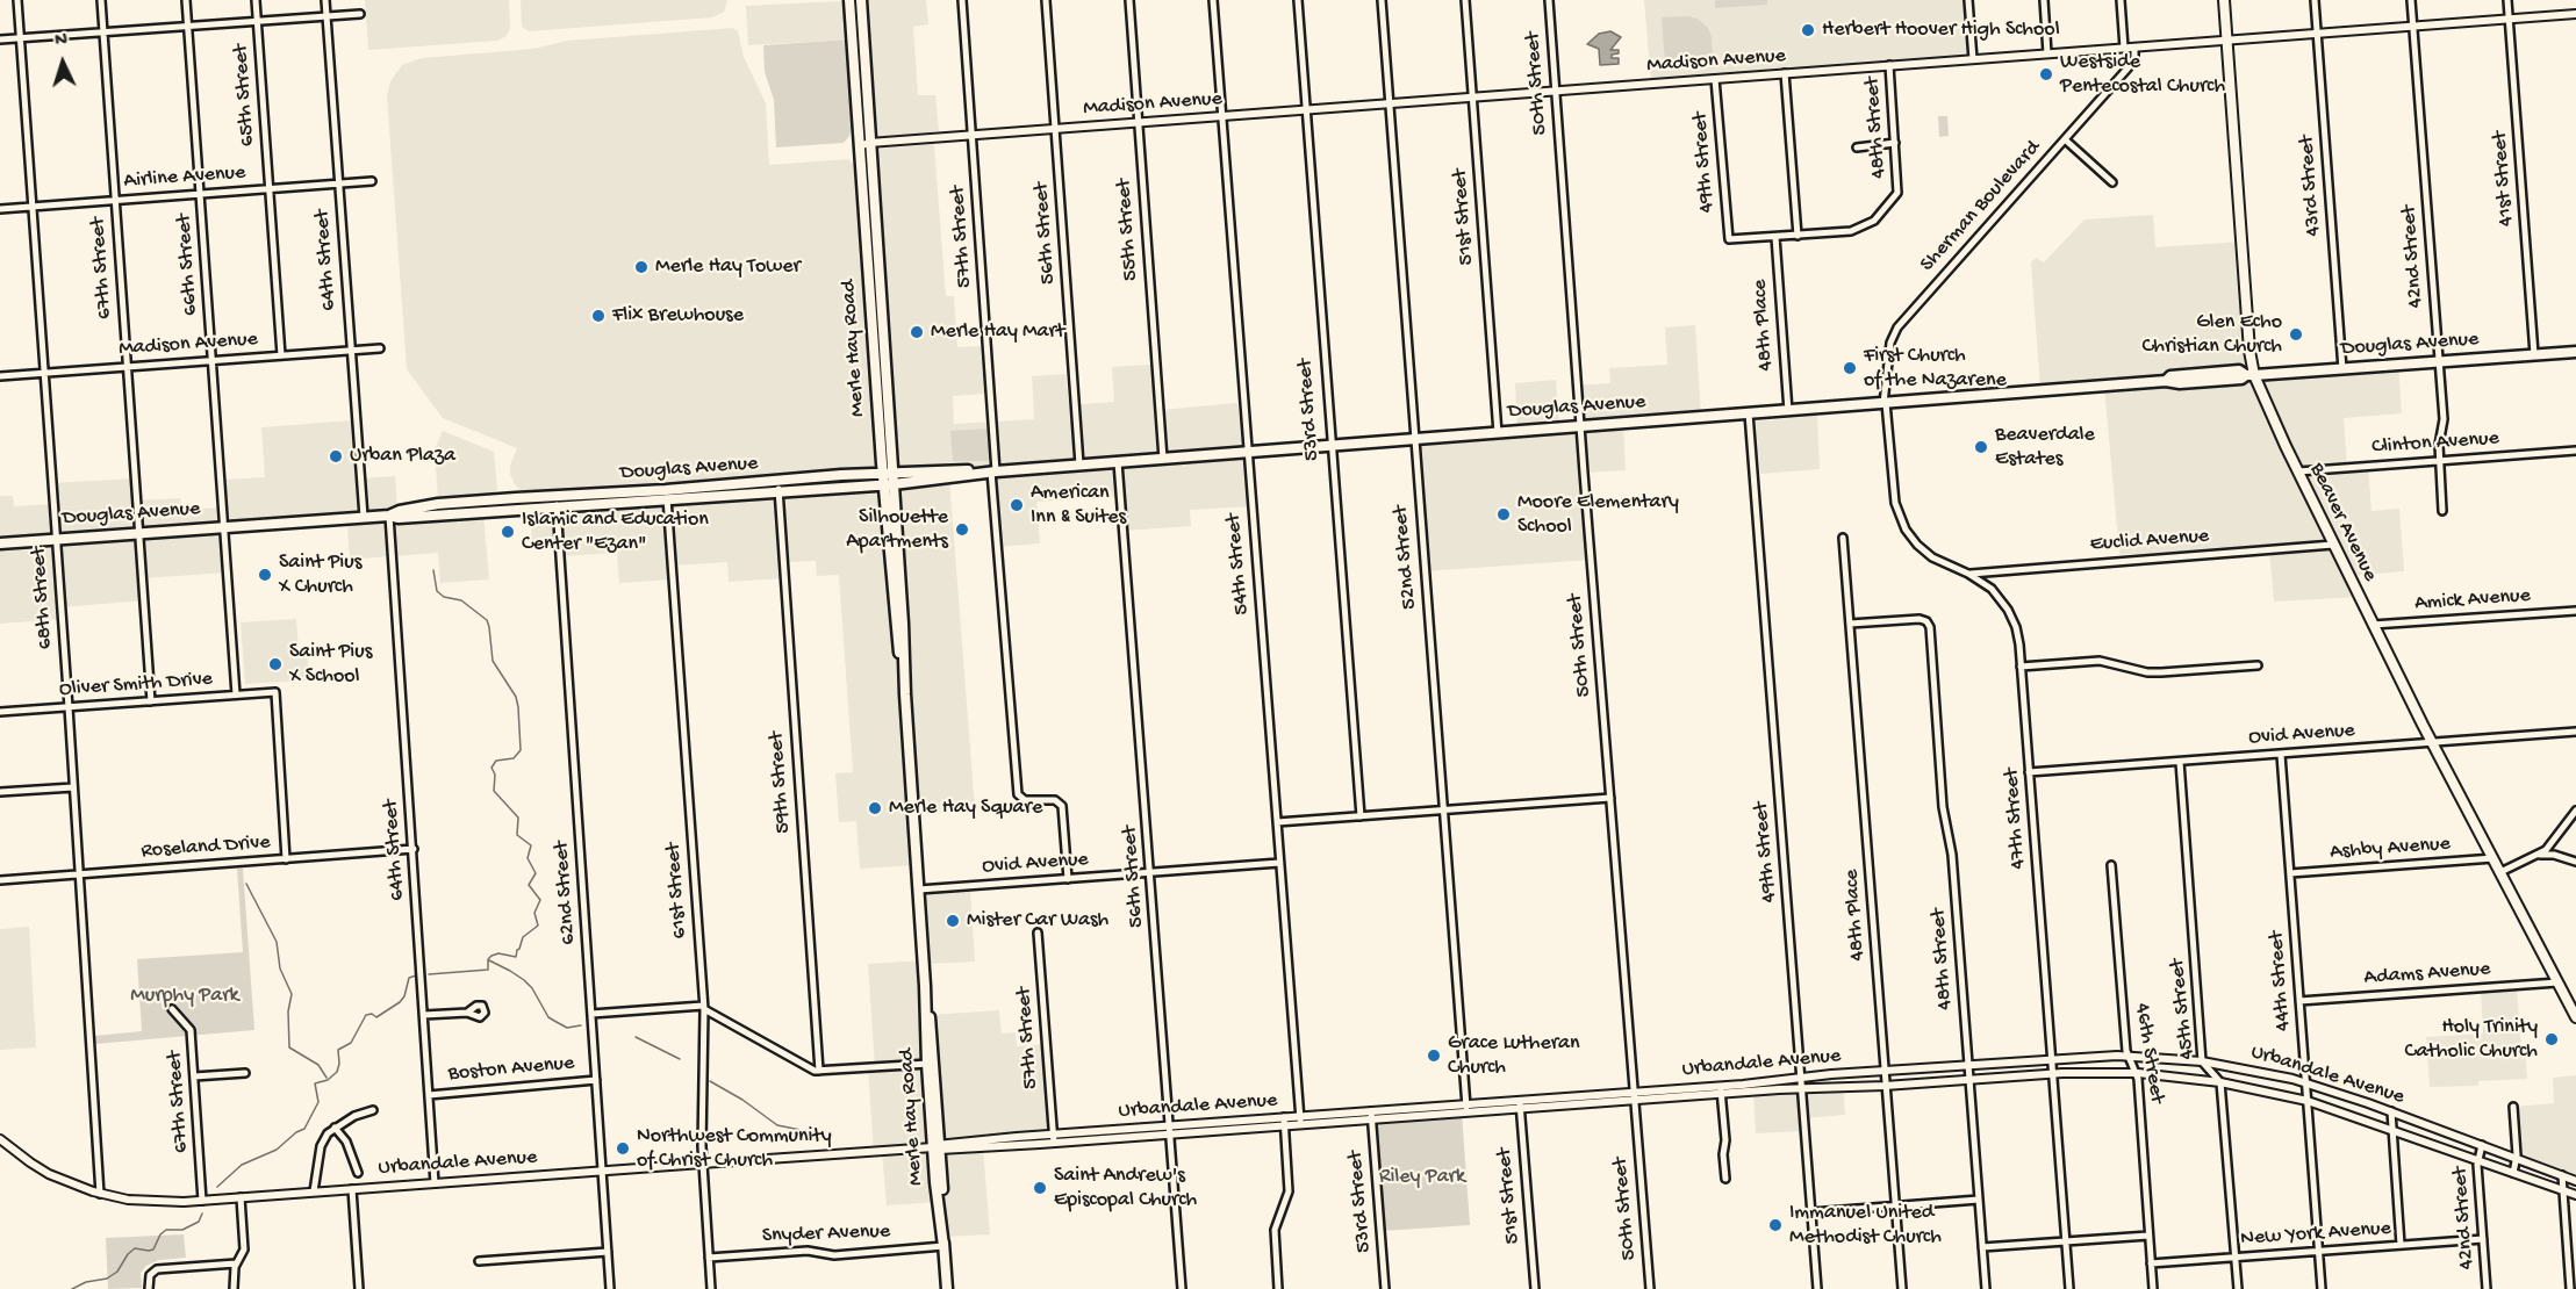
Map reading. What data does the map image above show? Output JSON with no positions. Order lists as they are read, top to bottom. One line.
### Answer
{"streets":{"main road":["Douglas Avenue","Merle Hay Road","Beaver Avenue"],"street":["Madison Avenue","50th Street","65th Street","48th Street","49th Street","Airline Avenue","41st Street","43rd Street","Sherman Boulevard","51st Street","55th Street","56th Street","57th Street","42nd Street","64th Street","66th Street","67th Street","48th Place","53rd Street","Clinton Avenue","Euclid Avenue","52nd Street","54th Street","68th Street","Amick Avenue","Oliver Smith Drive","Ovid Avenue","59th Street","47th Street","Roseland Drive","Ashby Avenue","61st Street","62nd Street","Adams Avenue","44th Street","45th Street","46th Street","Urbandale Avenue","Boston Avenue","Snyder Avenue","New York Avenue"]},"crossings":[["Madison Avenue","50th Street"],["Madison Avenue","65th Street"],["Madison Avenue","48th Street"],["Madison Avenue","49th Street"],["Madison Avenue","41st Street"],["Madison Avenue","43rd Street"],["Madison Avenue","Sherman Boulevard"],["Madison Avenue","51st Street"],["Madison Avenue","55th Street"],["Madison Avenue","56th Street"],["Madison Avenue","57th Street"],["Madison Avenue","42nd Street"],["Madison Avenue","64th Street"],["Madison Avenue","66th Street"],["Madison Avenue","67th Street"],["Madison Avenue","Merle Hay Road"],["Madison Avenue","53rd Street"],["Madison Avenue","Beaver Avenue"],["Madison Avenue","52nd Street"],["Madison Avenue","54th Street"],["Madison Avenue","68th Street"],["50th Street","Douglas Avenue"],["50th Street","Urbandale Avenue"],["65th Street","Airline Avenue"],["48th Street","48th Place"],["48th Street","Urbandale Avenue"],["49th Street","48th Place"],["49th Street","Douglas Avenue"],["49th Street","Urbandale Avenue"],["Airline Avenue","64th Street"],["Airline Avenue","66th Street"],["Airline Avenue","67th Street"],["Airline Avenue","68th Street"],["41st Street","Douglas Avenue"],["43rd Street","Douglas Avenue"],["Sherman Boulevard","Douglas Avenue"],["Sherman Boulevard","47th Street"],["51st Street","Douglas Avenue"],["51st Street","Urbandale Avenue"],["55th Street","Douglas Avenue"],["56th Street","Douglas Avenue"],["56th Street","Ovid Avenue"],["56th Street","Urbandale Avenue"],["57th Street","Douglas Avenue"],["57th Street","Ovid Avenue"],["57th Street","Urbandale Avenue"],["42nd Street","Douglas Avenue"],["42nd Street","Clinton Avenue"],["42nd Street","Urbandale Avenue"],["42nd Street","New York Avenue"],["64th Street","Douglas Avenue"],["64th Street","Roseland Drive"],["64th Street","Urbandale Avenue"],["64th Street","Boston Avenue"],["66th Street","Douglas Avenue"],["66th Street","Oliver Smith Drive"],["67th Street","Douglas Avenue"],["67th Street","Oliver Smith Drive"],["67th Street","Urbandale Avenue"],["48th Place","Douglas Avenue"],["48th Place","Urbandale Avenue"],["Douglas Avenue","Merle Hay Road"],["Douglas Avenue","53rd Street"],["Douglas Avenue","Beaver Avenue"],["Douglas Avenue","52nd Street"],["Douglas Avenue","54th Street"],["Douglas Avenue","68th Street"],["Douglas Avenue","59th Street"],["Douglas Avenue","47th Street"],["Douglas Avenue","61st Street"],["Douglas Avenue","62nd Street"],["Merle Hay Road","Ovid Avenue"],["Merle Hay Road","Urbandale Avenue"],["Merle Hay Road","Snyder Avenue"],["53rd Street","Urbandale Avenue"],["Clinton Avenue","Beaver Avenue"],["Beaver Avenue","Euclid Avenue"],["Beaver Avenue","Amick Avenue"],["Beaver Avenue","Ovid Avenue"],["Beaver Avenue","Ashby Avenue"],["Beaver Avenue","Adams Avenue"],["Euclid Avenue","47th Street"],["52nd Street","Urbandale Avenue"],["54th Street","Ovid Avenue"],["54th Street","Urbandale Avenue"],["68th Street","Oliver Smith Drive"],["68th Street","Roseland Drive"],["68th Street","Urbandale Avenue"],["Oliver Smith Drive","Roseland Drive"],["Ovid Avenue","47th Street"],["Ovid Avenue","44th Street"],["Ovid Avenue","45th Street"],["47th Street","Urbandale Avenue"],["Ashby Avenue","44th Street"],["61st Street","Urbandale Avenue"],["61st Street","Snyder Avenue"],["62nd Street","Urbandale Avenue"],["62nd Street","Boston Avenue"],["Adams Avenue","44th Street"],["44th Street","Urbandale Avenue"],["44th Street","New York Avenue"],["45th Street","Urbandale Avenue"],["45th Street","New York Avenue"],["46th Street","Urbandale Avenue"],["46th Street","New York Avenue"]],"parks":["Murphy Park","Riley Park"],"places":["Herbert Hoover High School","Westside Pentecostal Church","Merle Hay Tower","Flix Brewhouse","Merle Hay Mart","Glen Echo Christian Church","First Church of the Nazarene","Beaverdale Estates","Urban Plaza","American Inn & Suites","Moore Elementary School","Silhouette Apartments","Islamic and Education Center \"Ezan\"","Saint Pius X Church","Saint Pius X School","Merle Hay Square","Mister Car Wash","Holy Trinity Catholic Church","Grace Lutheran Church","Northwest Community of Christ Church","Saint Andrew's Episcopal Church","Immanuel United Methodist Church"],"north":"top"}
